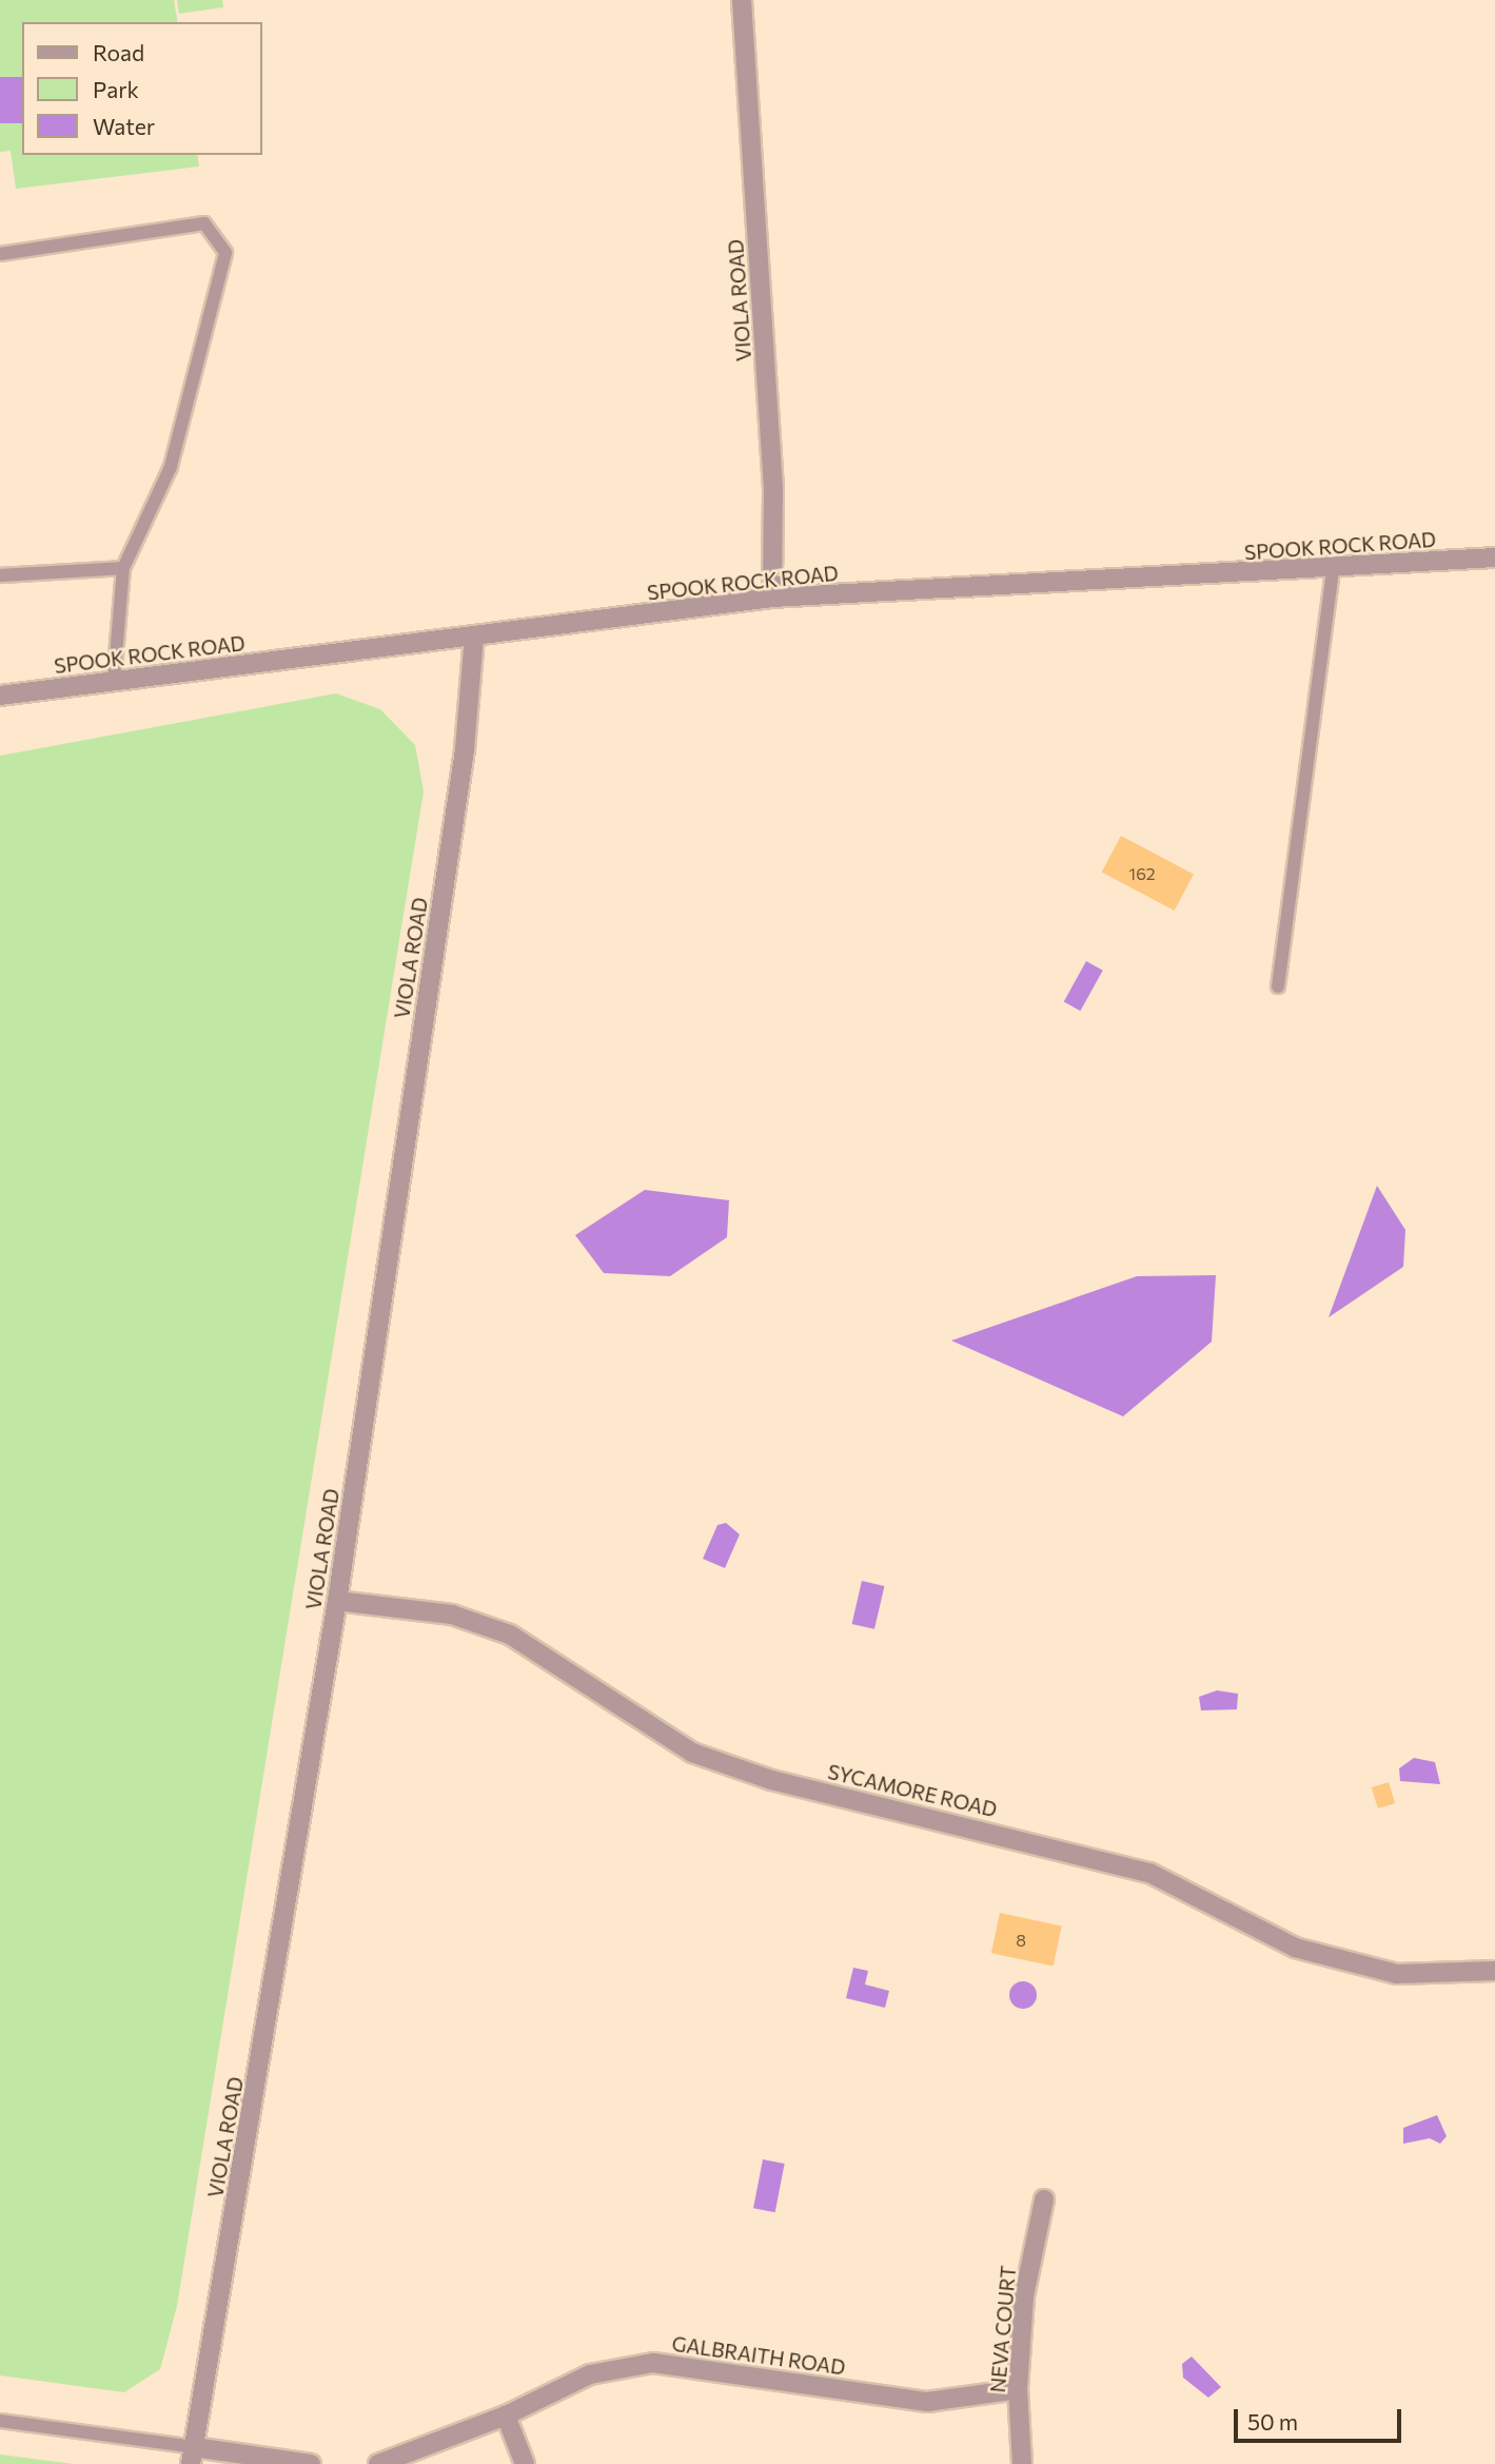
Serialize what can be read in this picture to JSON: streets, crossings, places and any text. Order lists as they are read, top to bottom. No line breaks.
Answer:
{"streets":{"street":["VIOLA ROAD","SPOOK ROCK ROAD","SYCAMORE ROAD","NEVA COURT","GALBRAITH ROAD"]},"crossings":[["VIOLA ROAD","SPOOK ROCK ROAD"],["VIOLA ROAD","SYCAMORE ROAD"],["NEVA COURT","GALBRAITH ROAD"]],"house_numbers":["162","8"],"legend":["Road","Park","Water"],"scale_bar":"50 m"}
